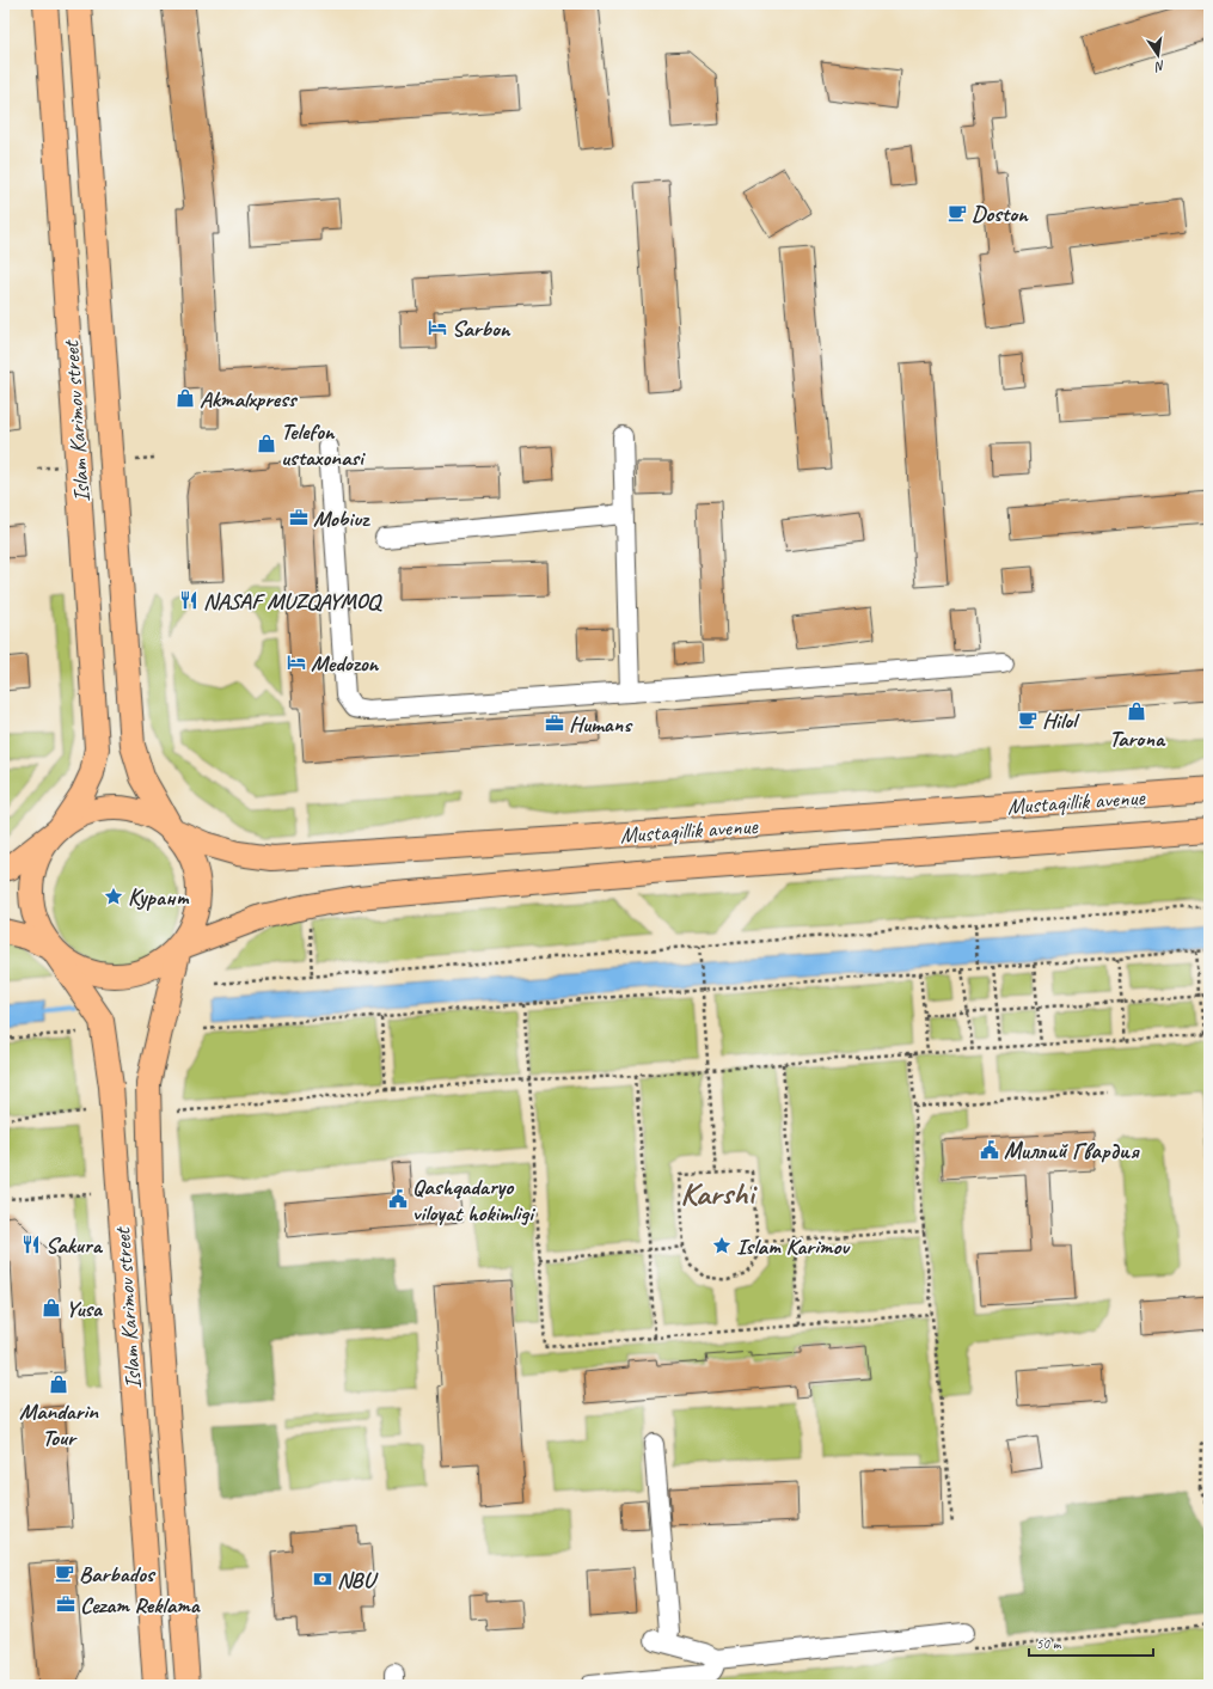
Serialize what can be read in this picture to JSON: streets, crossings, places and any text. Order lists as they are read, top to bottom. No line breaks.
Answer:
{"streets":{"main road":["Islam Karimov street","Mustaqillik avenue"]},"crossings":[["Islam Karimov street","Mustaqillik avenue"]],"districts":["Karshi"],"places":{"cafe":["Doston","Hilol","Barbados"],"hotel":["Sarbon","Medozon"],"shop":["Akmalxpress","Telefon ustaxonasi","Tarona","Yusa","Mandarin Tour"],"office":["Mobiuz","Humans","Cezam Reklama"],"restaurant":["NASAF MUZQAYMOQ","Sakura"],"place":["Курант","Islam Karimov"],"public building":["Миллий Гвардия","Qashqadaryo viloyat hokimligi"],"bank":["NBU"]},"scale_bar":"50 m","north":"bottom"}
